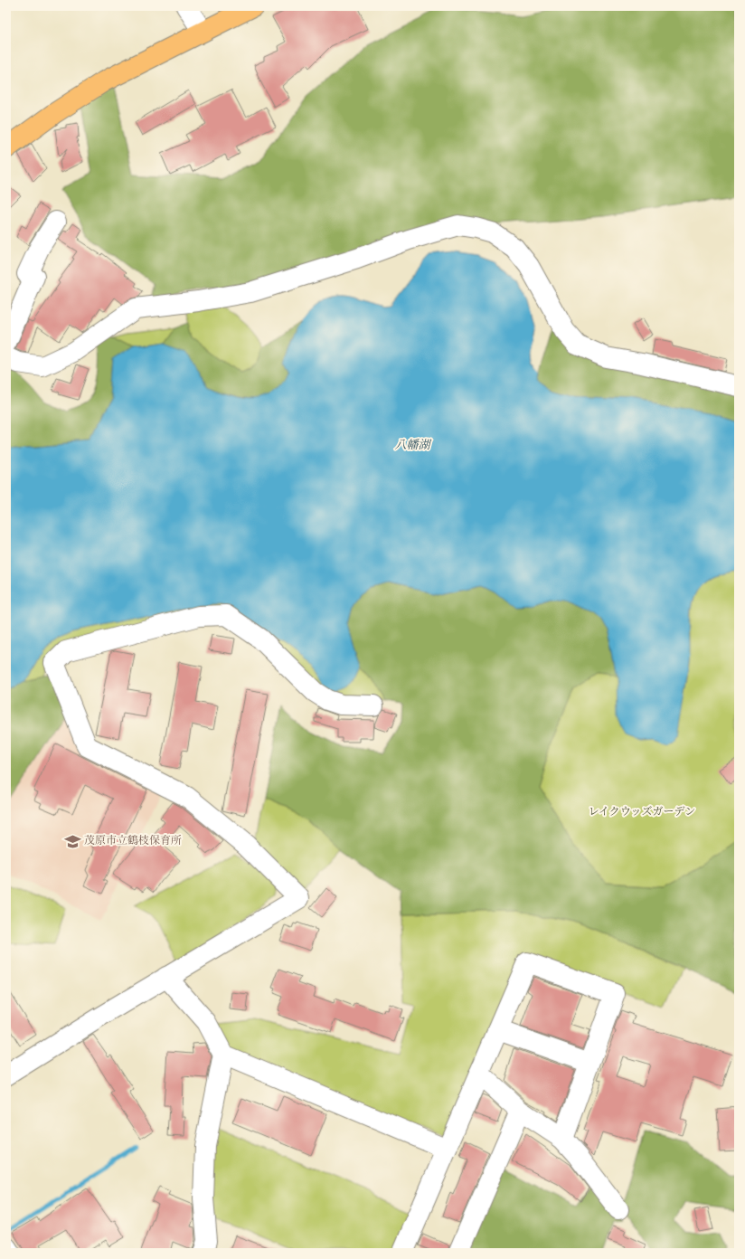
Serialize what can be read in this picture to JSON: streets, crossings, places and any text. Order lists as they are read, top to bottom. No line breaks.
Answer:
{"water":["八幡湖"],"parks":["レイクウッズガーデン"],"places":{"school or university":["茂原市立鶴枝保育所"]}}
